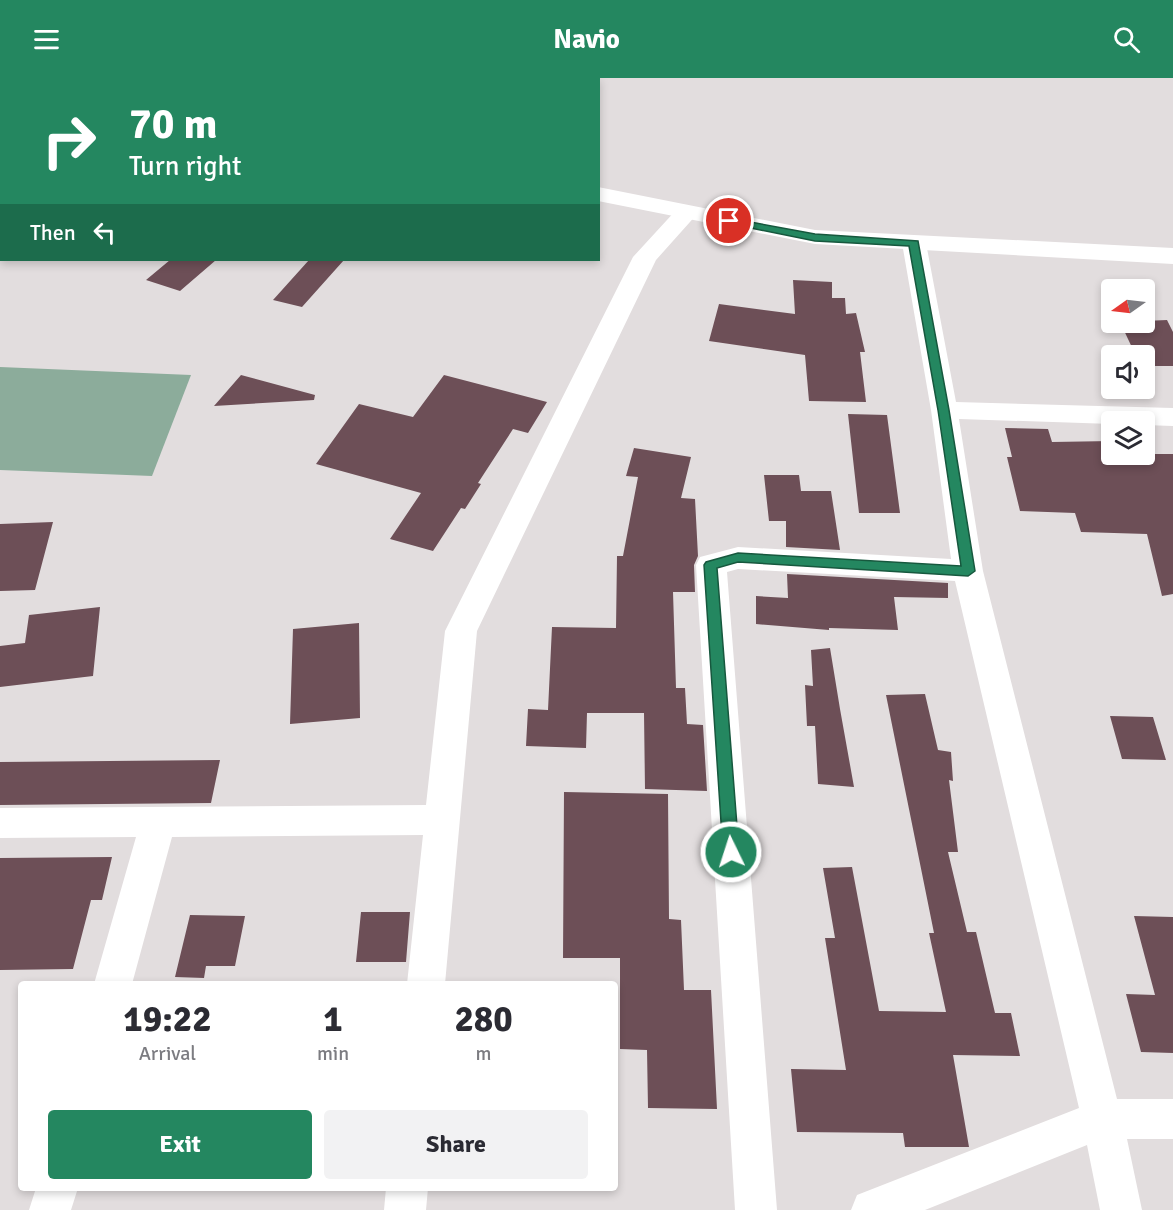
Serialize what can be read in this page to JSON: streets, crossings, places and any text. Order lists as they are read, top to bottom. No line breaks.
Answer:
{"north":"left","page":{"header":"Navio","turn":["70 m","Turn right"],"then":"Then","eta":["19:22","Arrival","1","min","280","m"],"buttons":["Exit","Share"]}}
